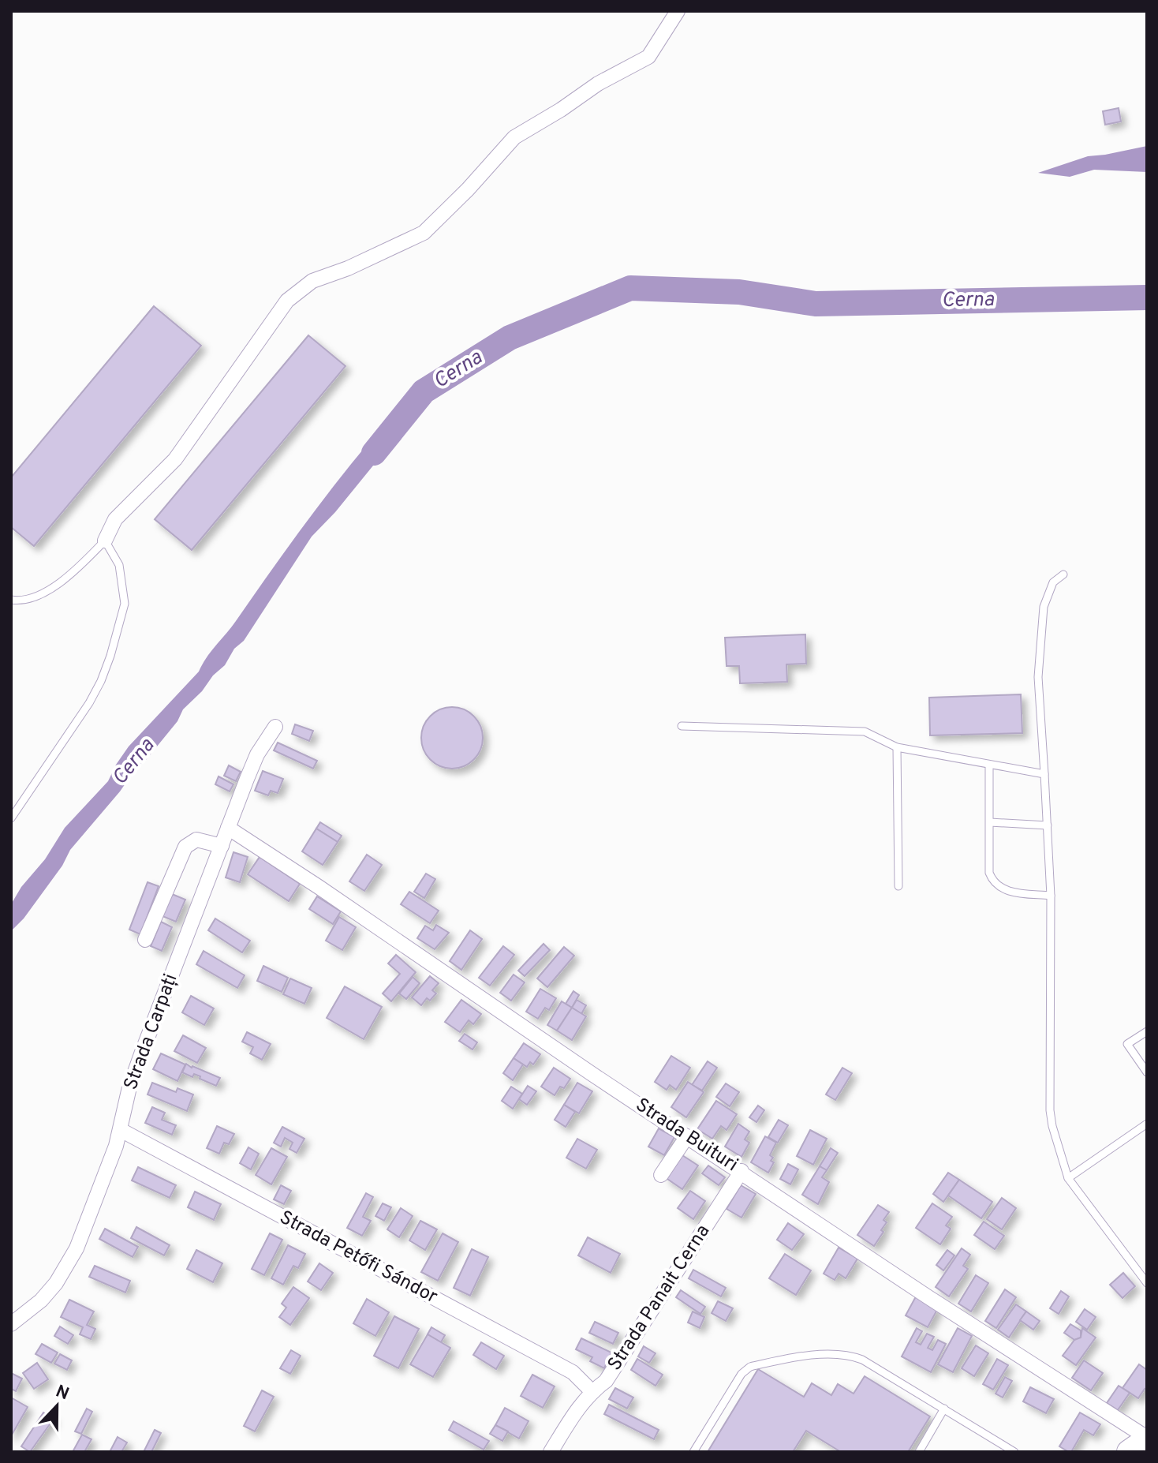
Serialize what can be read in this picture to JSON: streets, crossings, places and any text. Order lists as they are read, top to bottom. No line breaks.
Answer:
{"streets":{"street":["Strada Carpați","Strada Buituri","Strada Petőfi Sándor","Strada Panait Cerna"]},"crossings":[["Strada Carpați","Strada Buituri"],["Strada Carpați","Strada Petőfi Sándor"],["Strada Buituri","Strada Panait Cerna"],["Strada Petőfi Sándor","Strada Panait Cerna"]],"water":["Cerna"],"north":"top"}
